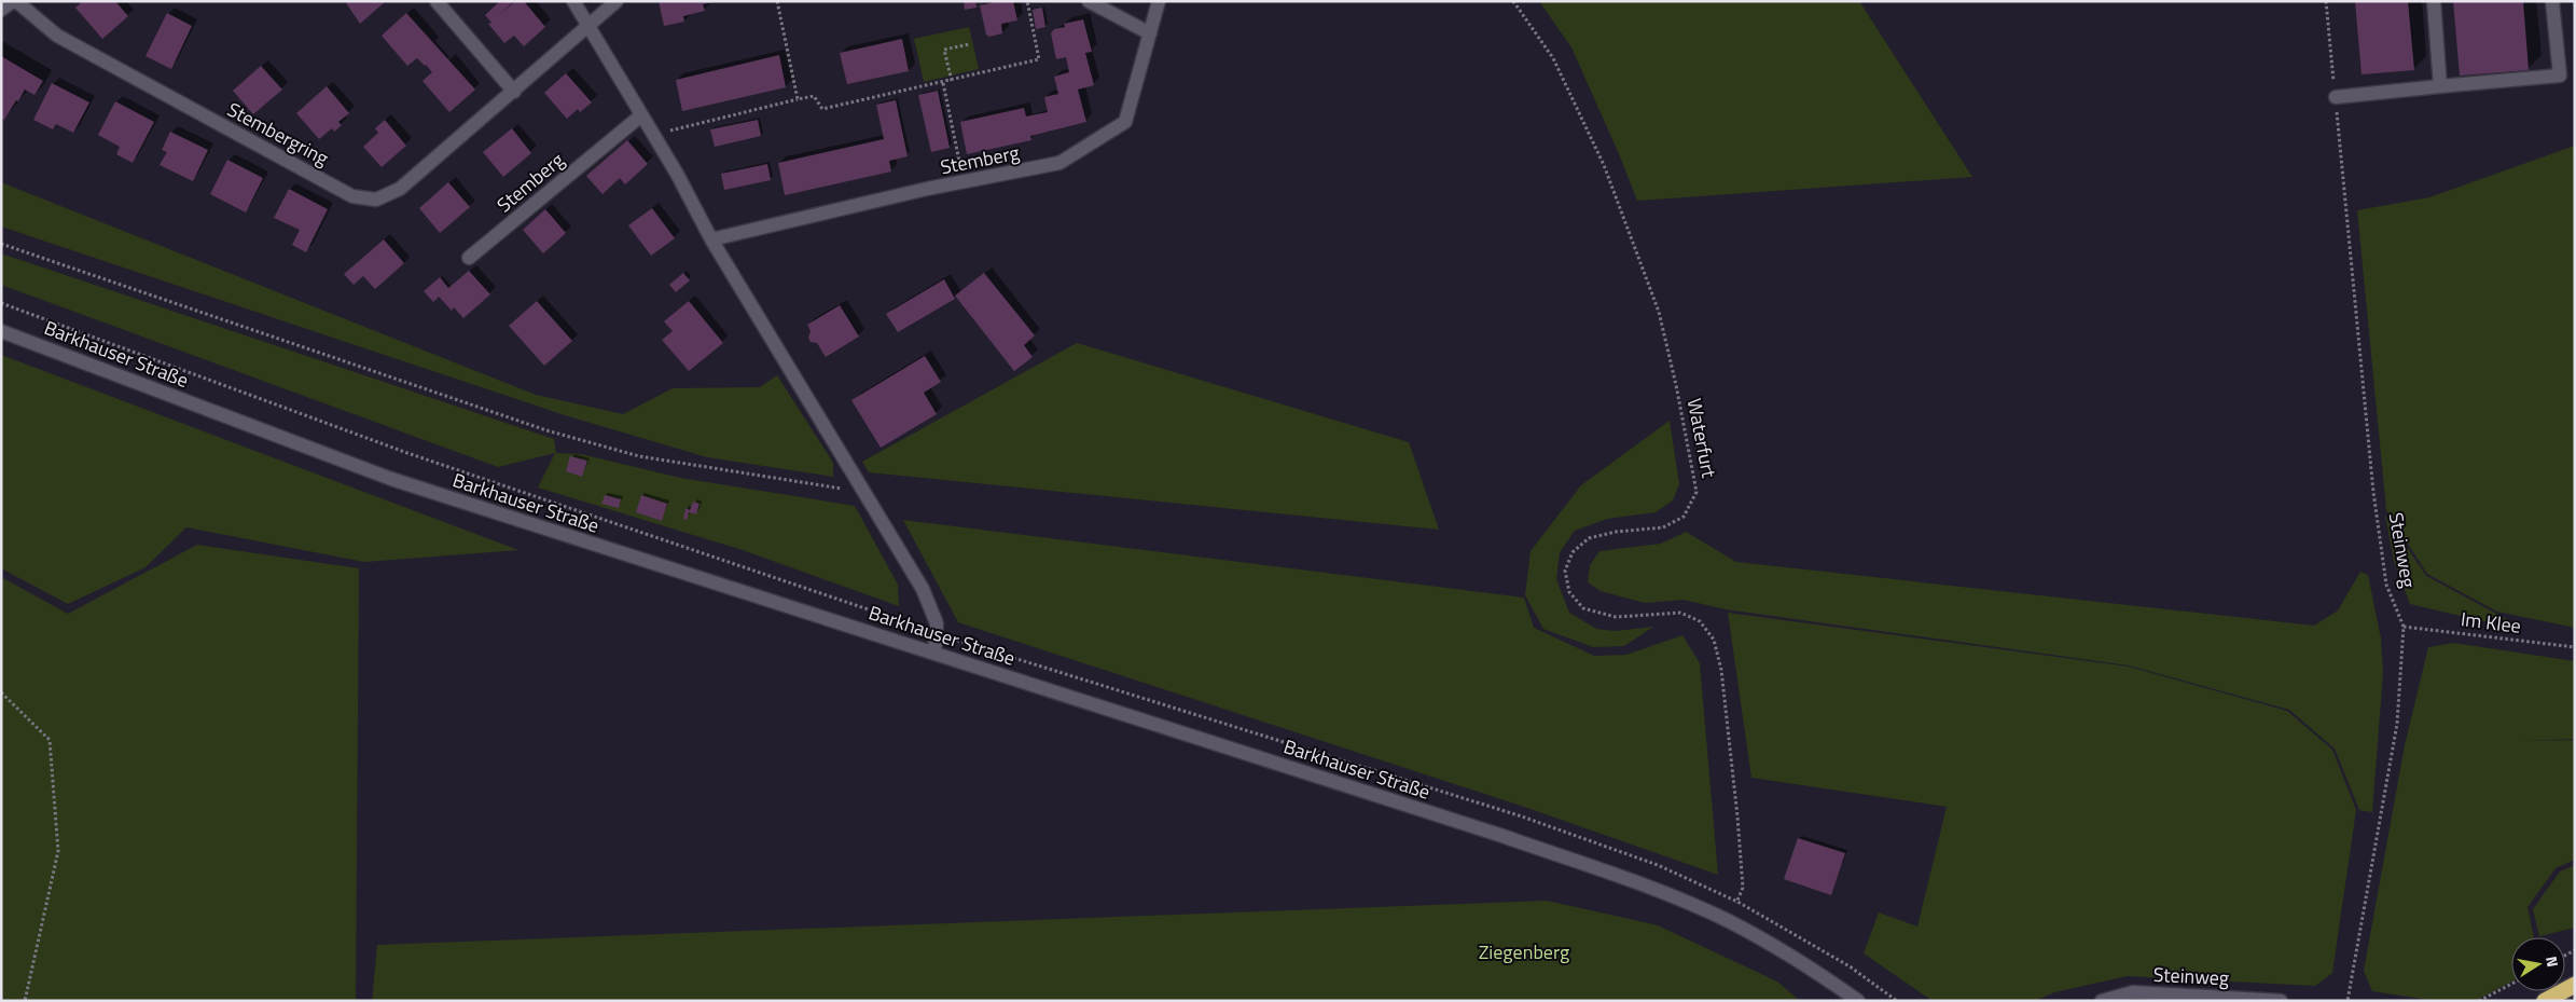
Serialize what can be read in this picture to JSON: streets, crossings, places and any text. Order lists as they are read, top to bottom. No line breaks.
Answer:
{"streets":{"street":["Stembergring","Stemberg","Barkhauser Straße","Steinweg"],"path":["Waterfurt","Im Klee"]},"crossings":[["Steinweg","Im Klee"]],"parks":["Ziegenberg"],"north":"right"}
